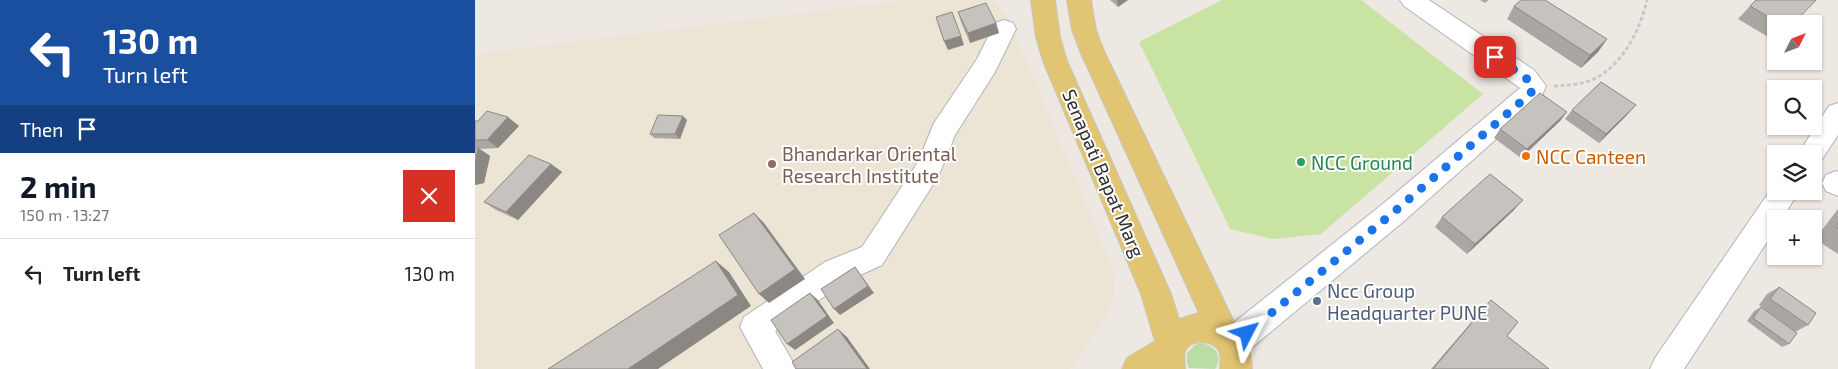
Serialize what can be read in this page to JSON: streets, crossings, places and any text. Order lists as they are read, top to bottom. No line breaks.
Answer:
{"streets":{"main road":["Senapati Bapat Marg"]},"places":["NCC Canteen","NCC Ground","Bhandarkar Oriental Research Institute","Ncc Group Headquarter PUNE"],"north":"top right","page":{"turn":["130 m","Turn left"],"map_buttons":"+","then":"Then","heading":["2 min","150 m · 13:27"],"list":[{"name":"Turn left","value":"130 m"}]}}
